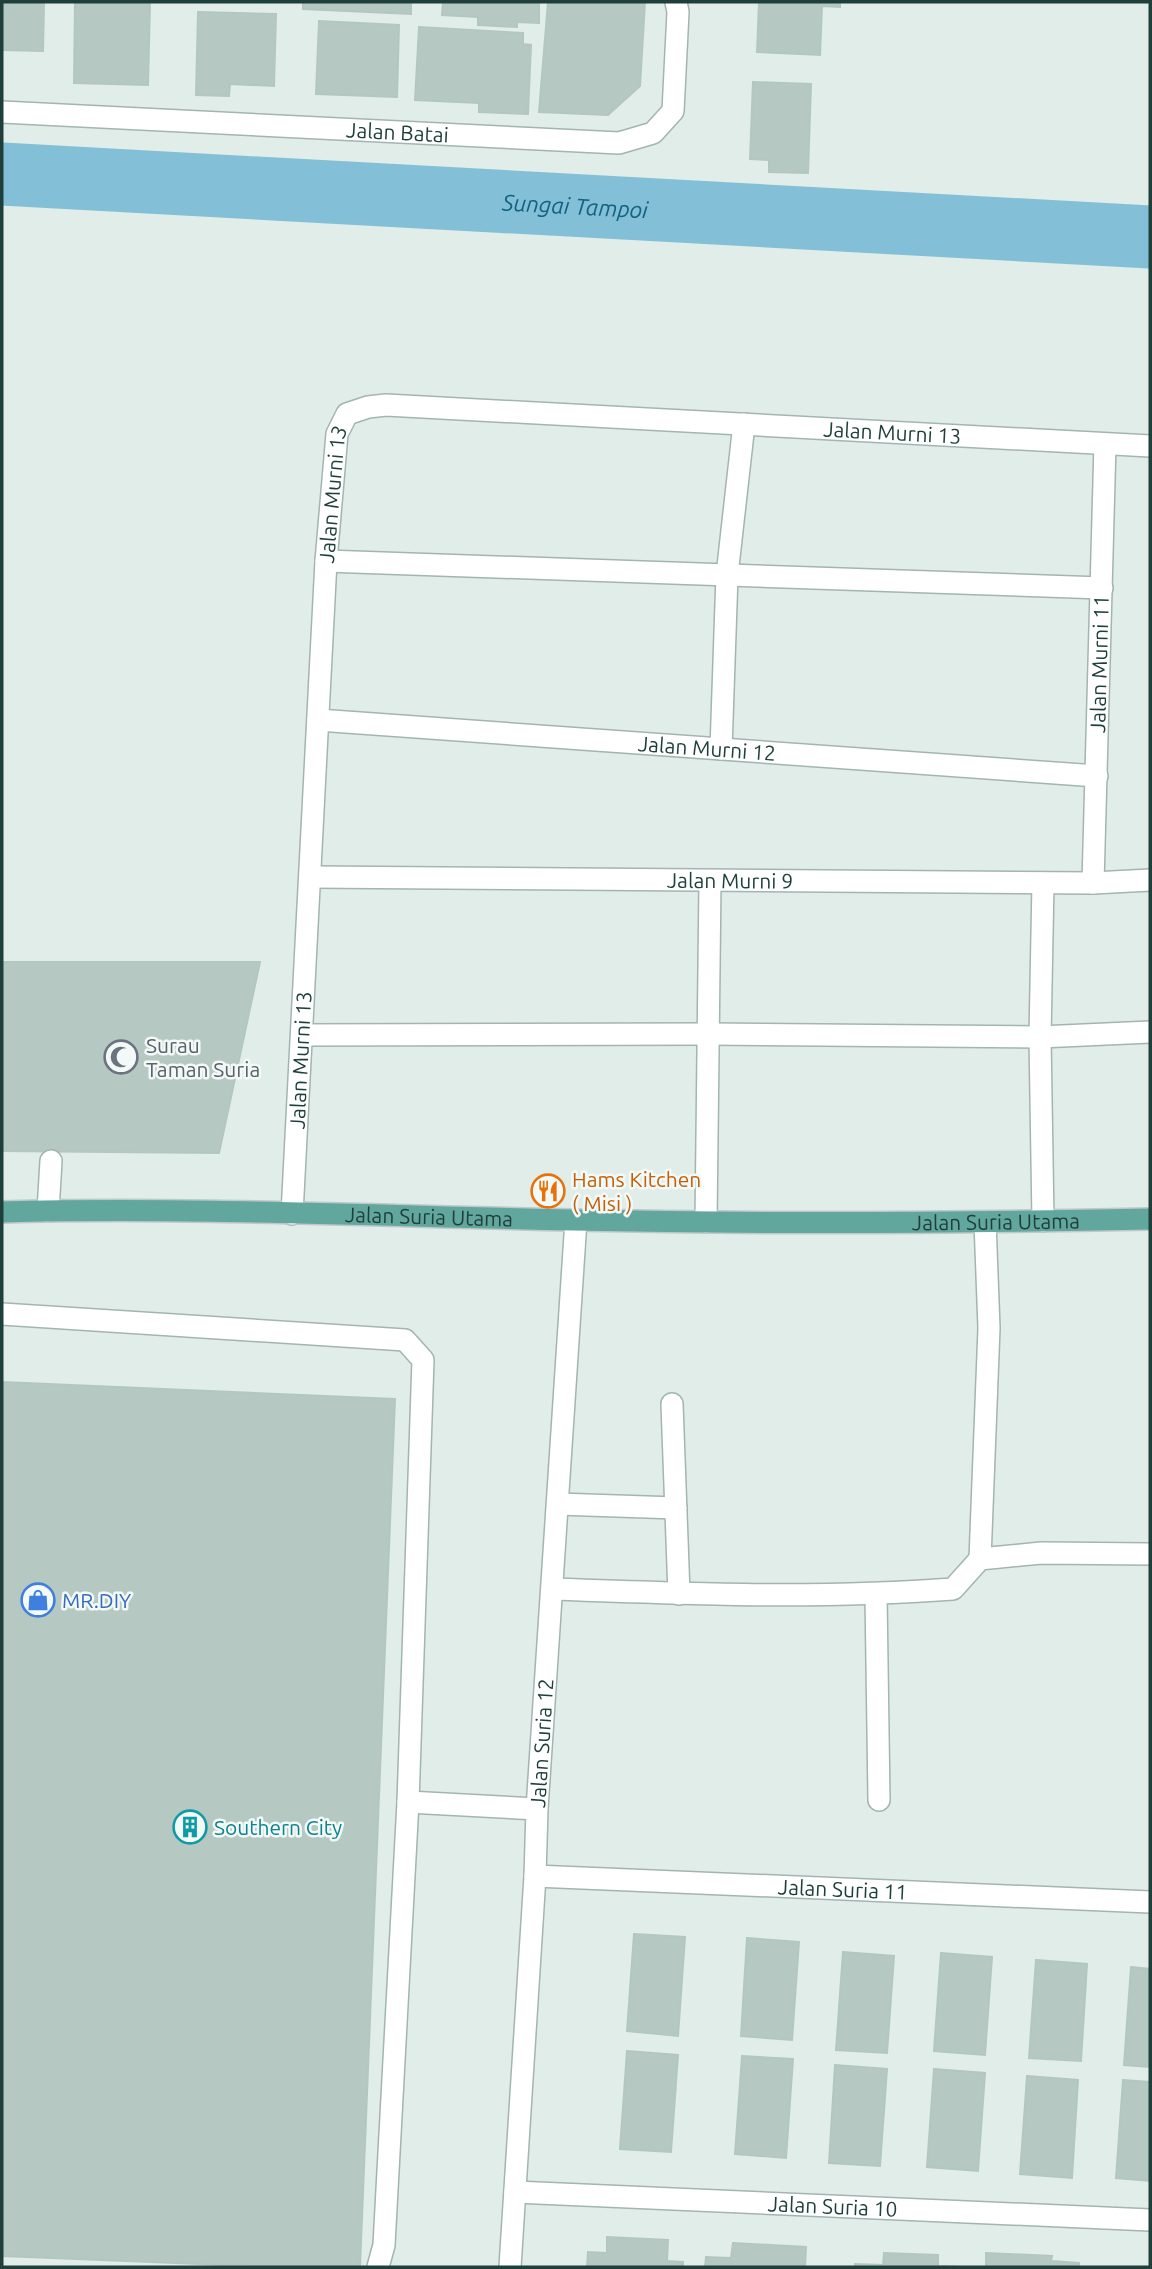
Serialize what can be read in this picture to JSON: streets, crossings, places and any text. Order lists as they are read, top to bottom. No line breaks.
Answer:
{"streets":{"main road":["Jalan Suria Utama"],"street":["Jalan Batai","Jalan Murni 13","Jalan Murni 11","Jalan Murni 12","Jalan Murni 9","Jalan Suria 12","Jalan Suria 11","Jalan Suria 10"]},"crossings":[["Jalan Murni 13","Jalan Murni 11"],["Jalan Murni 13","Jalan Murni 12"],["Jalan Murni 13","Jalan Murni 9"],["Jalan Murni 13","Jalan Suria Utama"],["Jalan Murni 11","Jalan Murni 12"],["Jalan Murni 11","Jalan Murni 9"],["Jalan Suria Utama","Jalan Suria 12"],["Jalan Suria 12","Jalan Suria 11"],["Jalan Suria 12","Jalan Suria 10"]],"water":["Sungai Tampoi"],"places":{"mosque":["Surau Taman Suria"],"restaurant":["Hams Kitchen ( Misi )"],"shop":["MR.DIY"],"building":["Southern City"]}}
